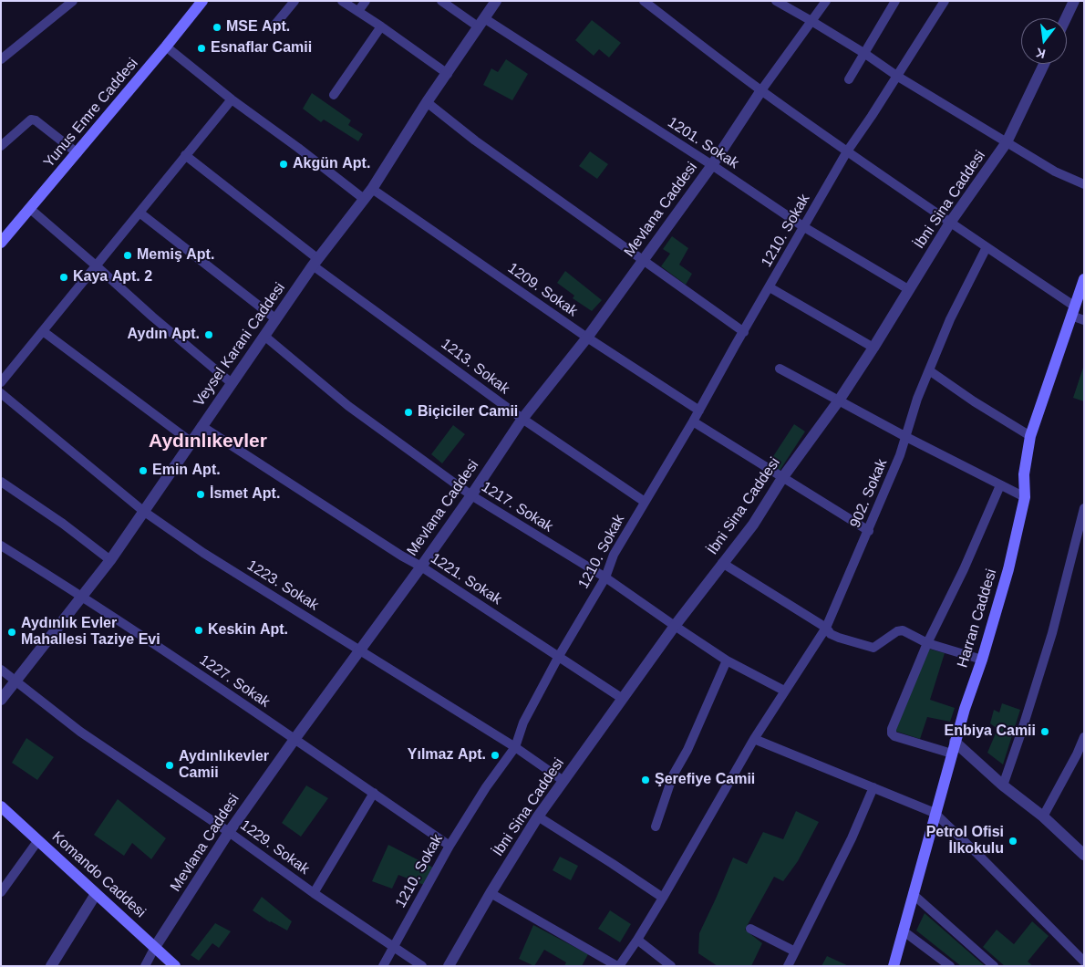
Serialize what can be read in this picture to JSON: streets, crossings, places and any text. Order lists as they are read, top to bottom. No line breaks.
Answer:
{"streets":{"main road":["Yunus Emre Caddesi","Harran Caddesi","Komando Caddesi"],"street":["1201. Sokak","İbni Sina Caddesi","Mevlana Caddesi","1210. Sokak","1209. Sokak","Veysel Karani Caddesi","1213. Sokak","902. Sokak","1217. Sokak","1221. Sokak","1223. Sokak","1227. Sokak","1229. Sokak"]},"crossings":[["1201. Sokak","İbni Sina Caddesi"],["1201. Sokak","Mevlana Caddesi"],["1201. Sokak","1210. Sokak"],["1201. Sokak","Veysel Karani Caddesi"],["İbni Sina Caddesi","1217. Sokak"],["İbni Sina Caddesi","1221. Sokak"],["İbni Sina Caddesi","1223. Sokak"],["Mevlana Caddesi","1209. Sokak"],["Mevlana Caddesi","1213. Sokak"],["Mevlana Caddesi","1217. Sokak"],["Mevlana Caddesi","1221. Sokak"],["Mevlana Caddesi","1223. Sokak"],["Mevlana Caddesi","1227. Sokak"],["Mevlana Caddesi","1229. Sokak"],["Mevlana Caddesi","Komando Caddesi"],["1210. Sokak","1209. Sokak"],["1210. Sokak","1213. Sokak"],["1210. Sokak","1217. Sokak"],["1210. Sokak","1221. Sokak"],["1210. Sokak","1223. Sokak"],["1210. Sokak","1227. Sokak"],["1210. Sokak","1229. Sokak"],["1209. Sokak","Veysel Karani Caddesi"],["Veysel Karani Caddesi","1213. Sokak"],["Veysel Karani Caddesi","1217. Sokak"],["Veysel Karani Caddesi","1221. Sokak"],["Veysel Karani Caddesi","1223. Sokak"],["Veysel Karani Caddesi","1227. Sokak"],["Veysel Karani Caddesi","1229. Sokak"],["902. Sokak","1217. Sokak"]],"districts":["Aydınlıkevler"],"places":["MSE Apt.","Esnaflar Camii","Akgün Apt.","Memiş Apt.","Kaya Apt. 2","Aydın Apt.","Biçiciler Camii","Emin Apt.","İsmet Apt.","Keskin Apt.","Aydınlık Evler Mahallesi Taziye Evi","Enbiya Camii","Yılmaz Apt.","Aydınlıkevler Camii","Şerefiye Camii","Petrol Ofisi İlkokulu"],"north":"bottom"}
